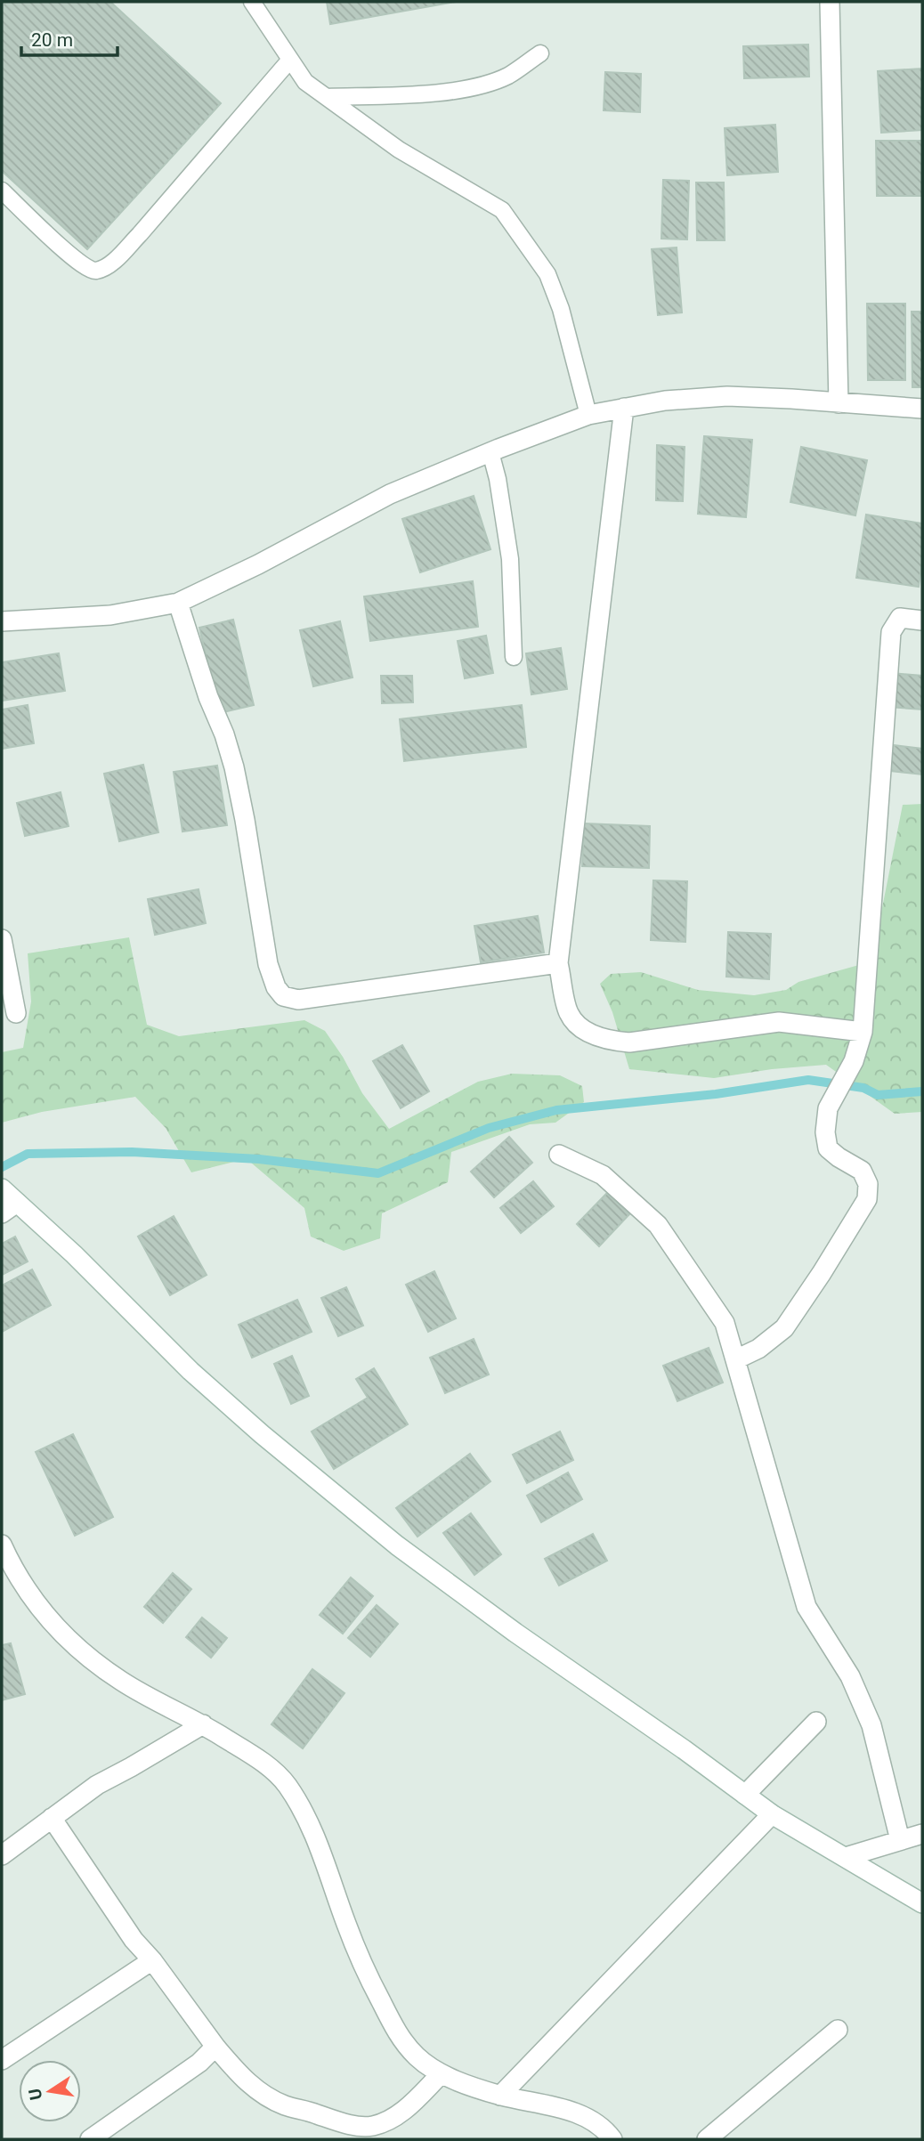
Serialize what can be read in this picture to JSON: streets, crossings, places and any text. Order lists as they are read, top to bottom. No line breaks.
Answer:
{"scale_bar":"20 m","north":"left"}
